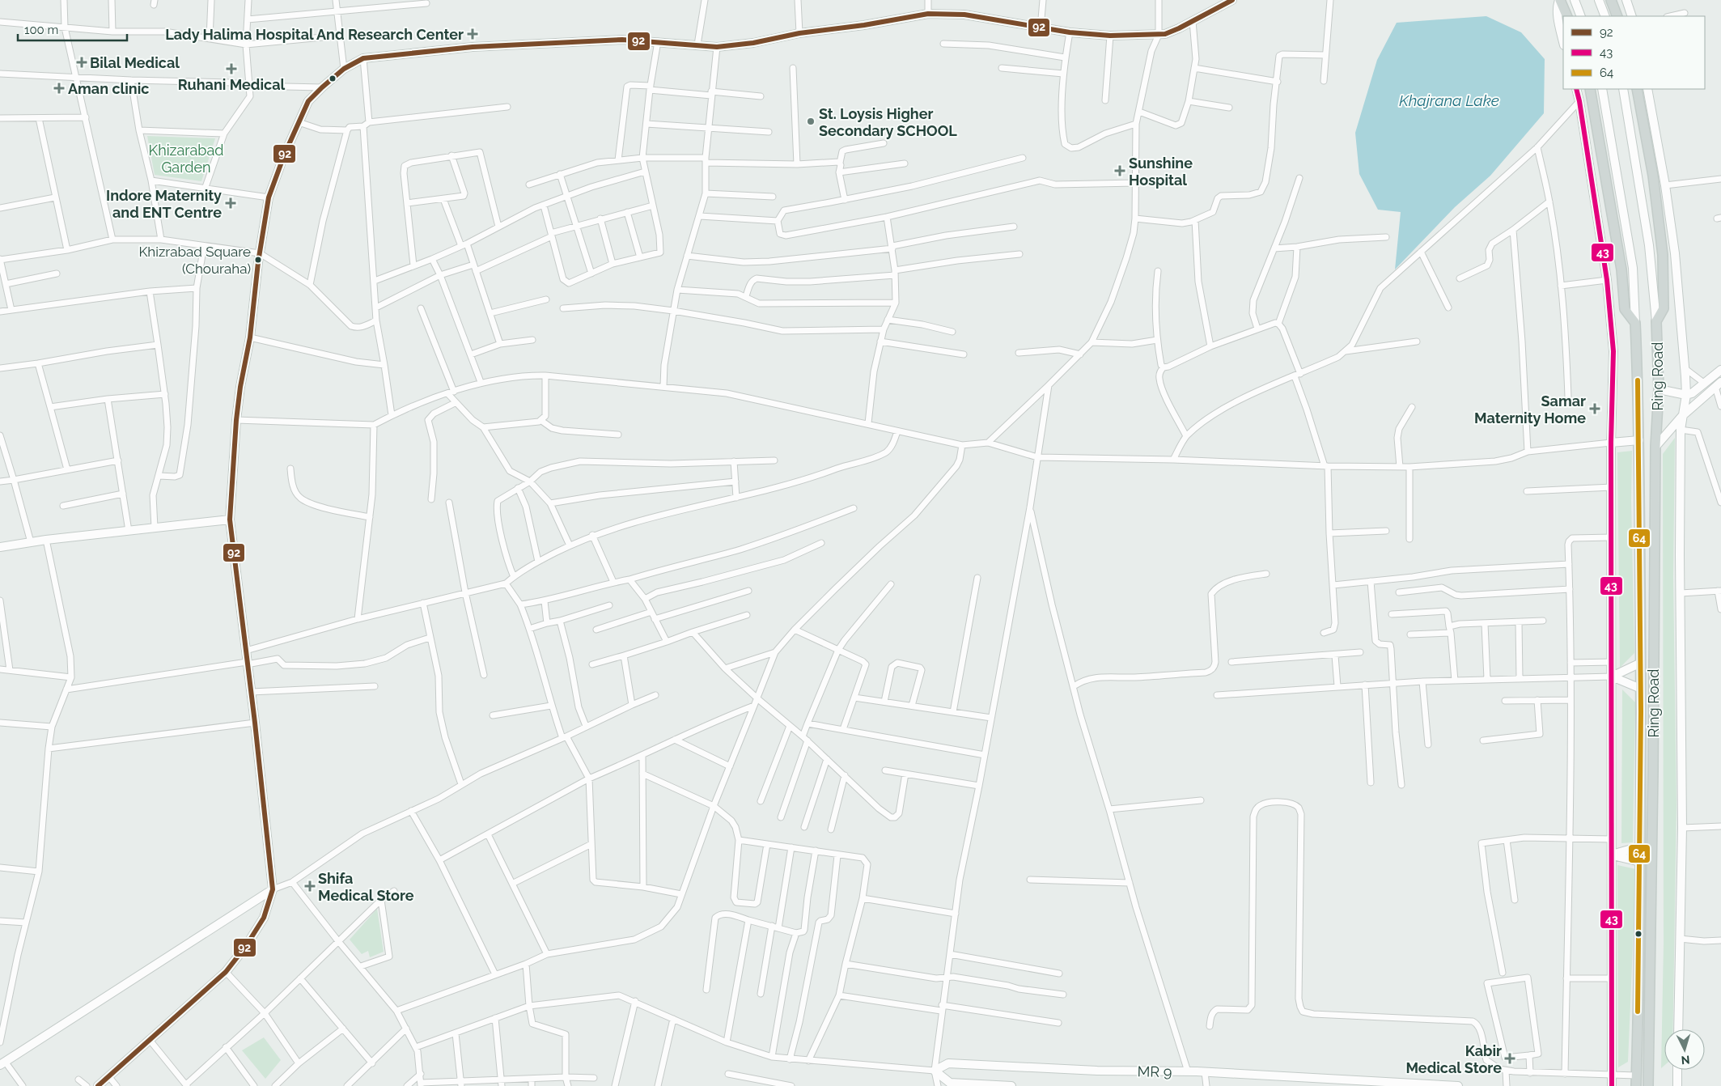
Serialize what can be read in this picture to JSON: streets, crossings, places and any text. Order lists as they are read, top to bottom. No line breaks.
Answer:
{"streets":{"main road":["Ring Road"],"street":["MR 9"]},"water":["Khajrana Lake"],"parks":["Khizarabad Garden"],"places":{"health":["Lady Halima Hospital And Research Center","Bilal Medical","Ruhani Medical","Aman clinic","Sunshine Hospital","Indore Maternity and ENT Centre","Samar Maternity Home","Shifa Medical Store","Kabir Medical Store"],"other":["St. Loysis Higher Secondary SCHOOL","Khizrabad Square (Chouraha)"]},"lines":["transit line 92","transit line 43","transit line 64"],"legend":["92","43","64"],"scale_bar":"100 m","north":"bottom"}
